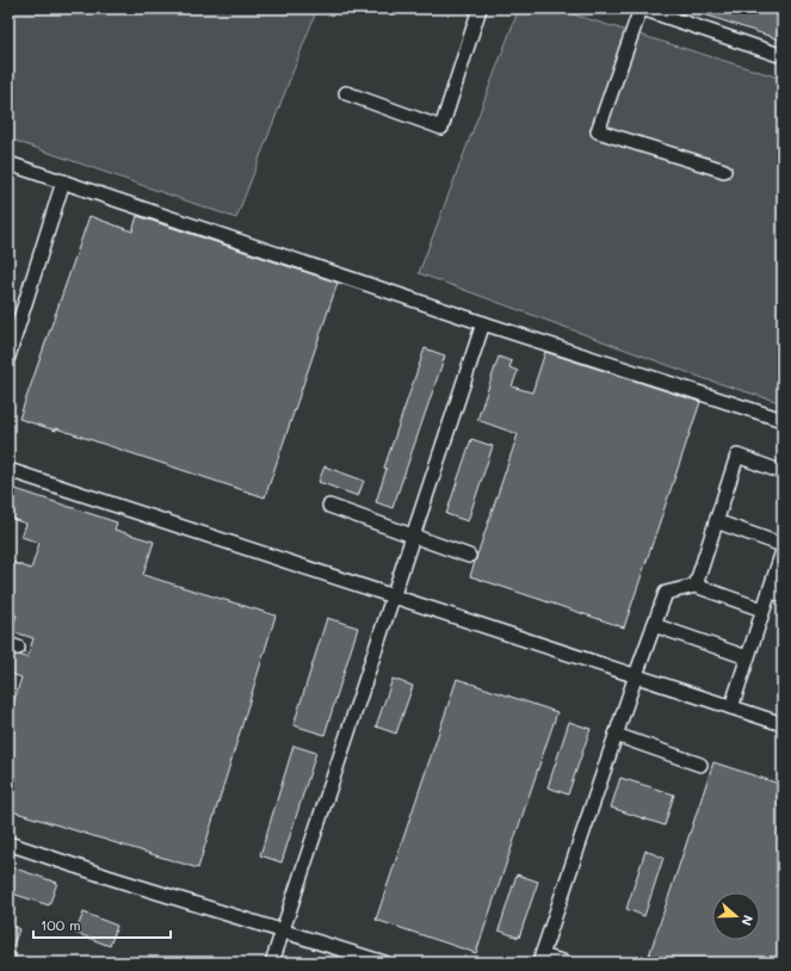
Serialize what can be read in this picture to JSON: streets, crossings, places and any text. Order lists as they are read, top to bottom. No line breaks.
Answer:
{"scale_bar":"100 m","north":"right"}
